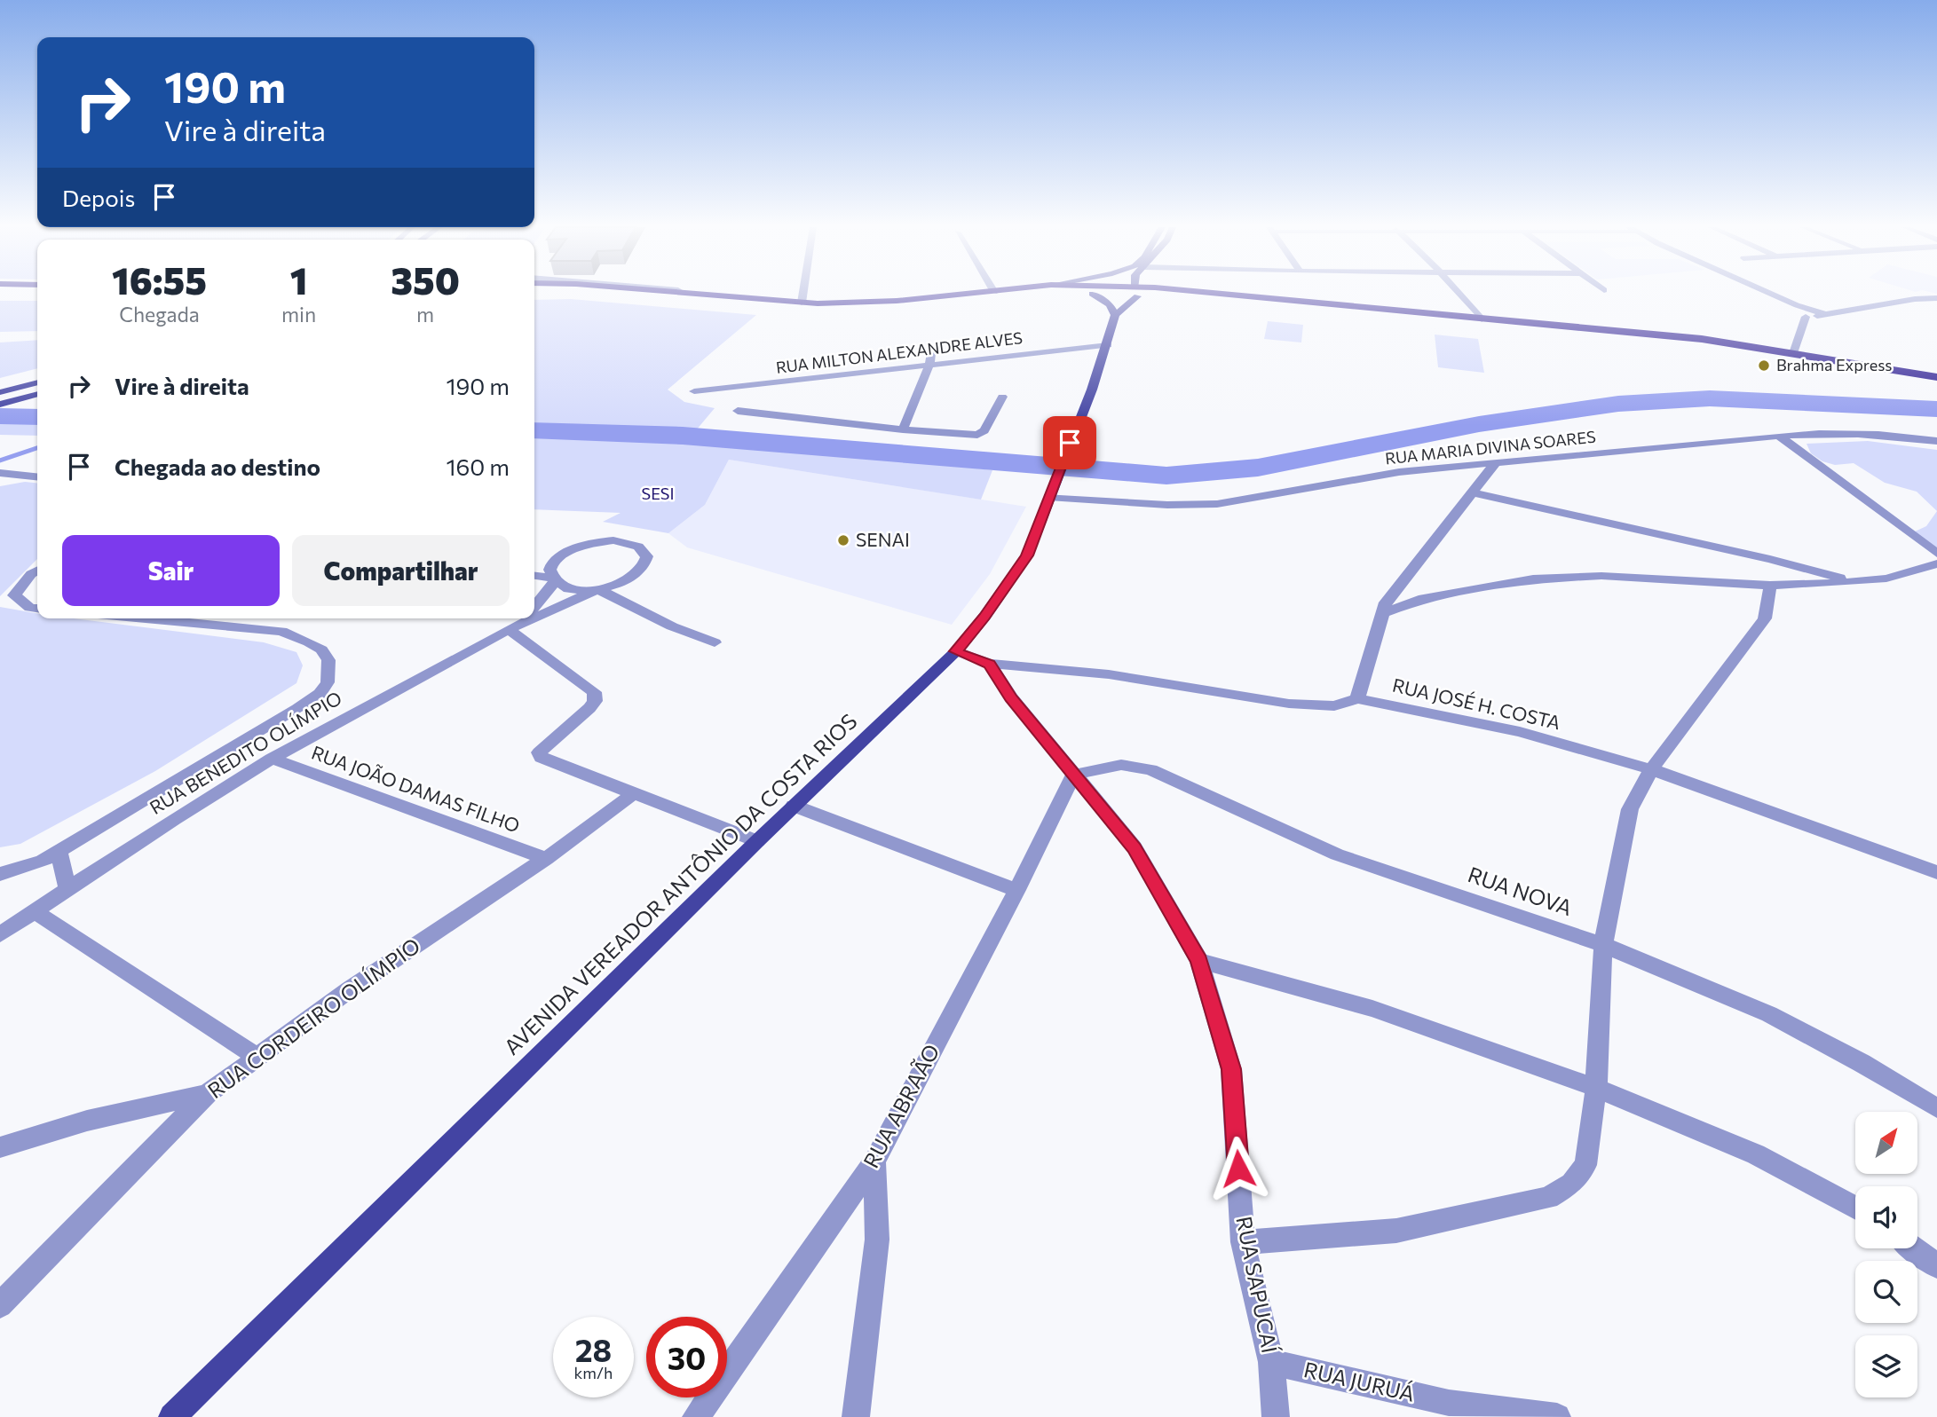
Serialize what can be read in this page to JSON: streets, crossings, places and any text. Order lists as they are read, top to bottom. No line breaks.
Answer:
{"streets":{"main road":["AVENIDA VEREADOR ANTÔNIO DA COSTA RIOS"],"street":["RUA MILTON ALEXANDRE ALVES","RUA MARIA DIVINA SOARES","RUA JOSÉ H. COSTA","RUA BENEDITO OLÍMPIO","RUA JOÃO DAMAS FILHO","RUA NOVA","RUA CORDEIRO OLÍMPIO","RUA ABRAÃO","RUA SAPUCAÍ","RUA JURUÁ"]},"crossings":[["RUA MILTON ALEXANDRE ALVES","AVENIDA VEREADOR ANTÔNIO DA COSTA RIOS"],["RUA MARIA DIVINA SOARES","AVENIDA VEREADOR ANTÔNIO DA COSTA RIOS"],["RUA JOSÉ H. COSTA","RUA SAPUCAÍ"],["RUA BENEDITO OLÍMPIO","RUA JOÃO DAMAS FILHO"],["RUA JOÃO DAMAS FILHO","RUA CORDEIRO OLÍMPIO"],["RUA NOVA","RUA ABRAÃO"],["RUA NOVA","RUA SAPUCAÍ"],["RUA ABRAÃO","RUA SAPUCAÍ"],["RUA SAPUCAÍ","RUA JURUÁ"]],"parks":["SESI"],"places":["Brahma Express","SENAI"],"north":"top right","page":{"turn":["190 m","Vire à direita"],"then":"Depois","eta":["16:55","Chegada","1","min","350","m"],"list":[{"name":"Vire à direita","value":"190 m"},{"name":"Chegada ao destino","value":"160 m"}],"buttons":["Sair","Compartilhar"],"speed":"28 km/h","limit":"30"}}
